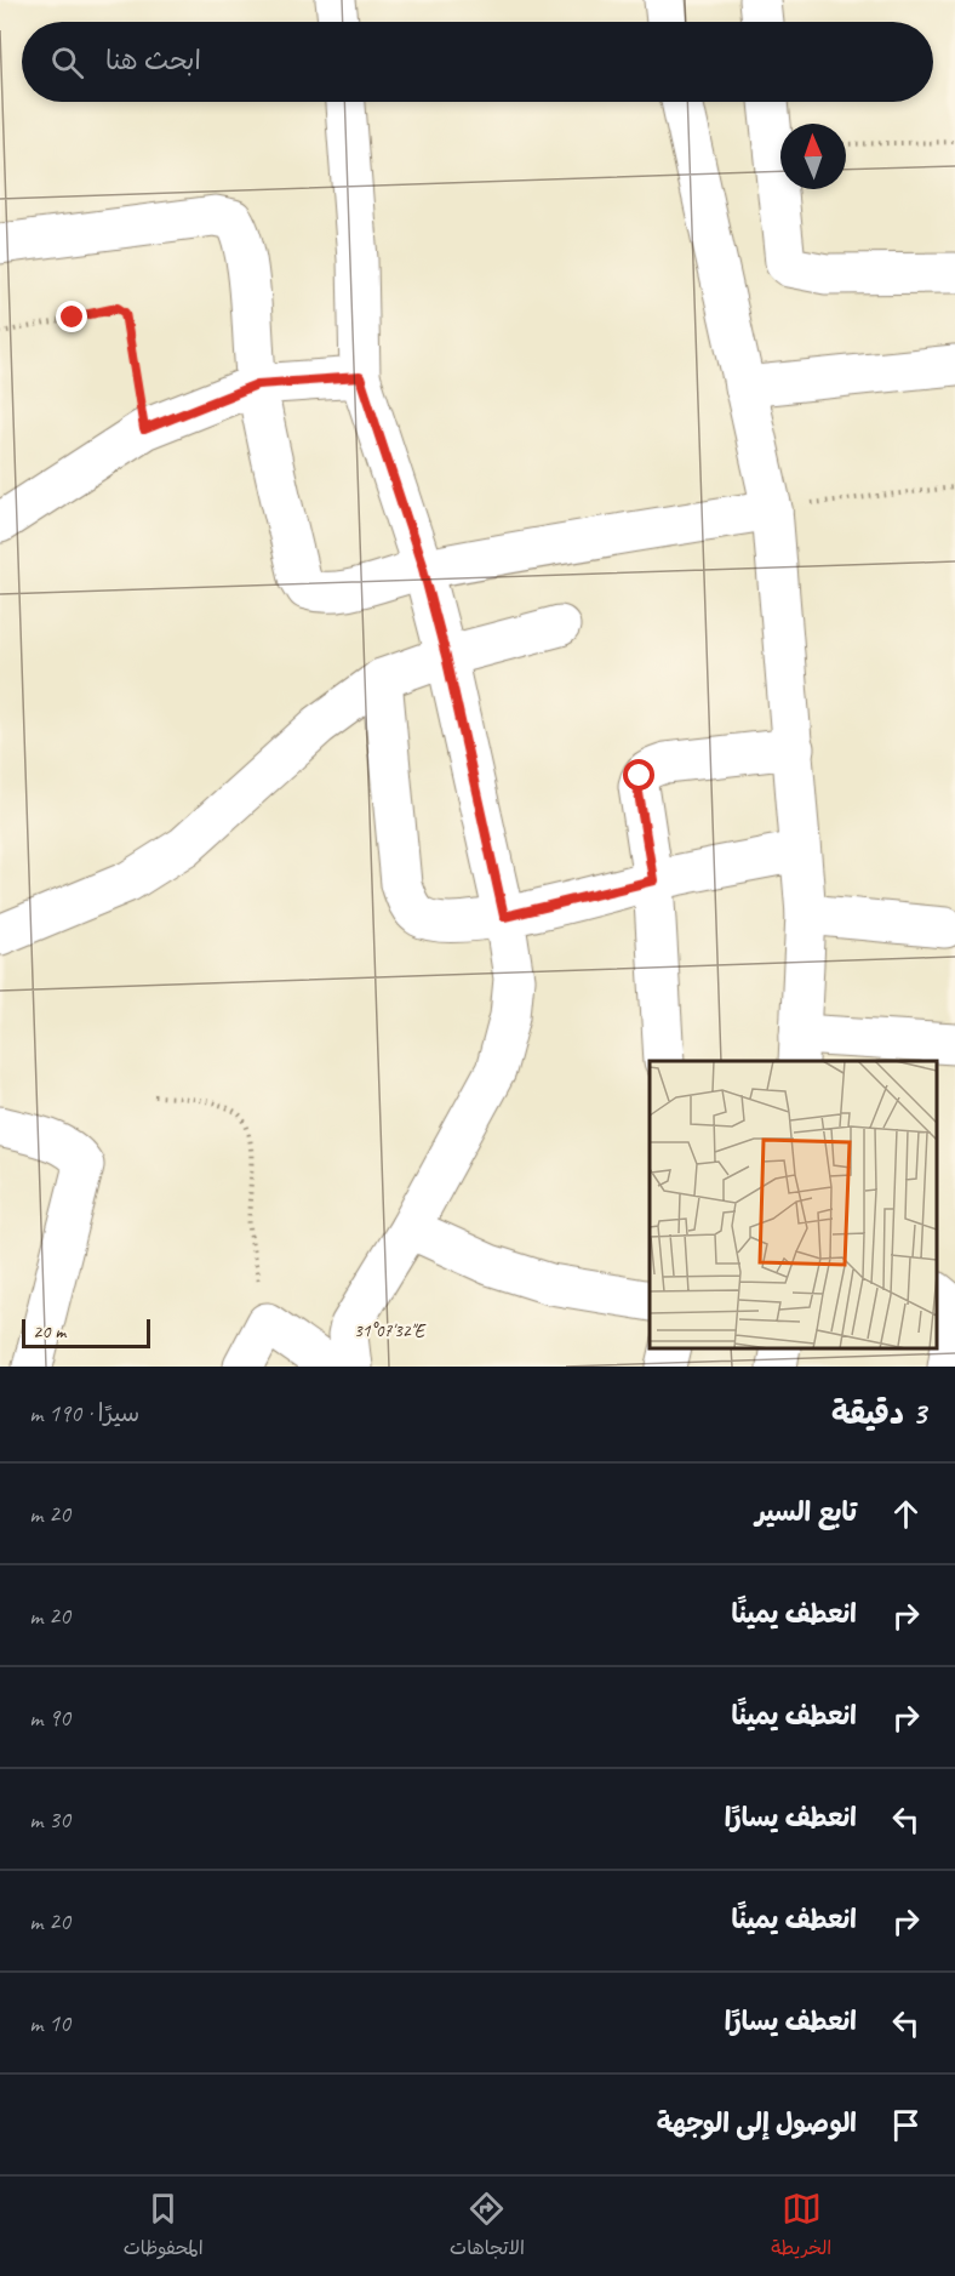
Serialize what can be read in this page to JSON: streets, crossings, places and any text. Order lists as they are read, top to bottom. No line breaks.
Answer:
{"scale_bar":"20 m","north":"top","page":{"search":"ابحث هنا","scale":"20 m","heading":["3 دقيقة","سيرًا · 190 m"],"list":[["تابع السير","20 m"],["انعطف يمينًا","20 m"],["انعطف يمينًا","90 m"],["انعطف يسارًا","30 m"],["انعطف يمينًا","20 m"],["انعطف يسارًا","10 m"],"الوصول إلى الوجهة"],"nav":["الخريطة","الاتجاهات","المحفوظات"]},"coordinates":["31°07'32\"E"]}
